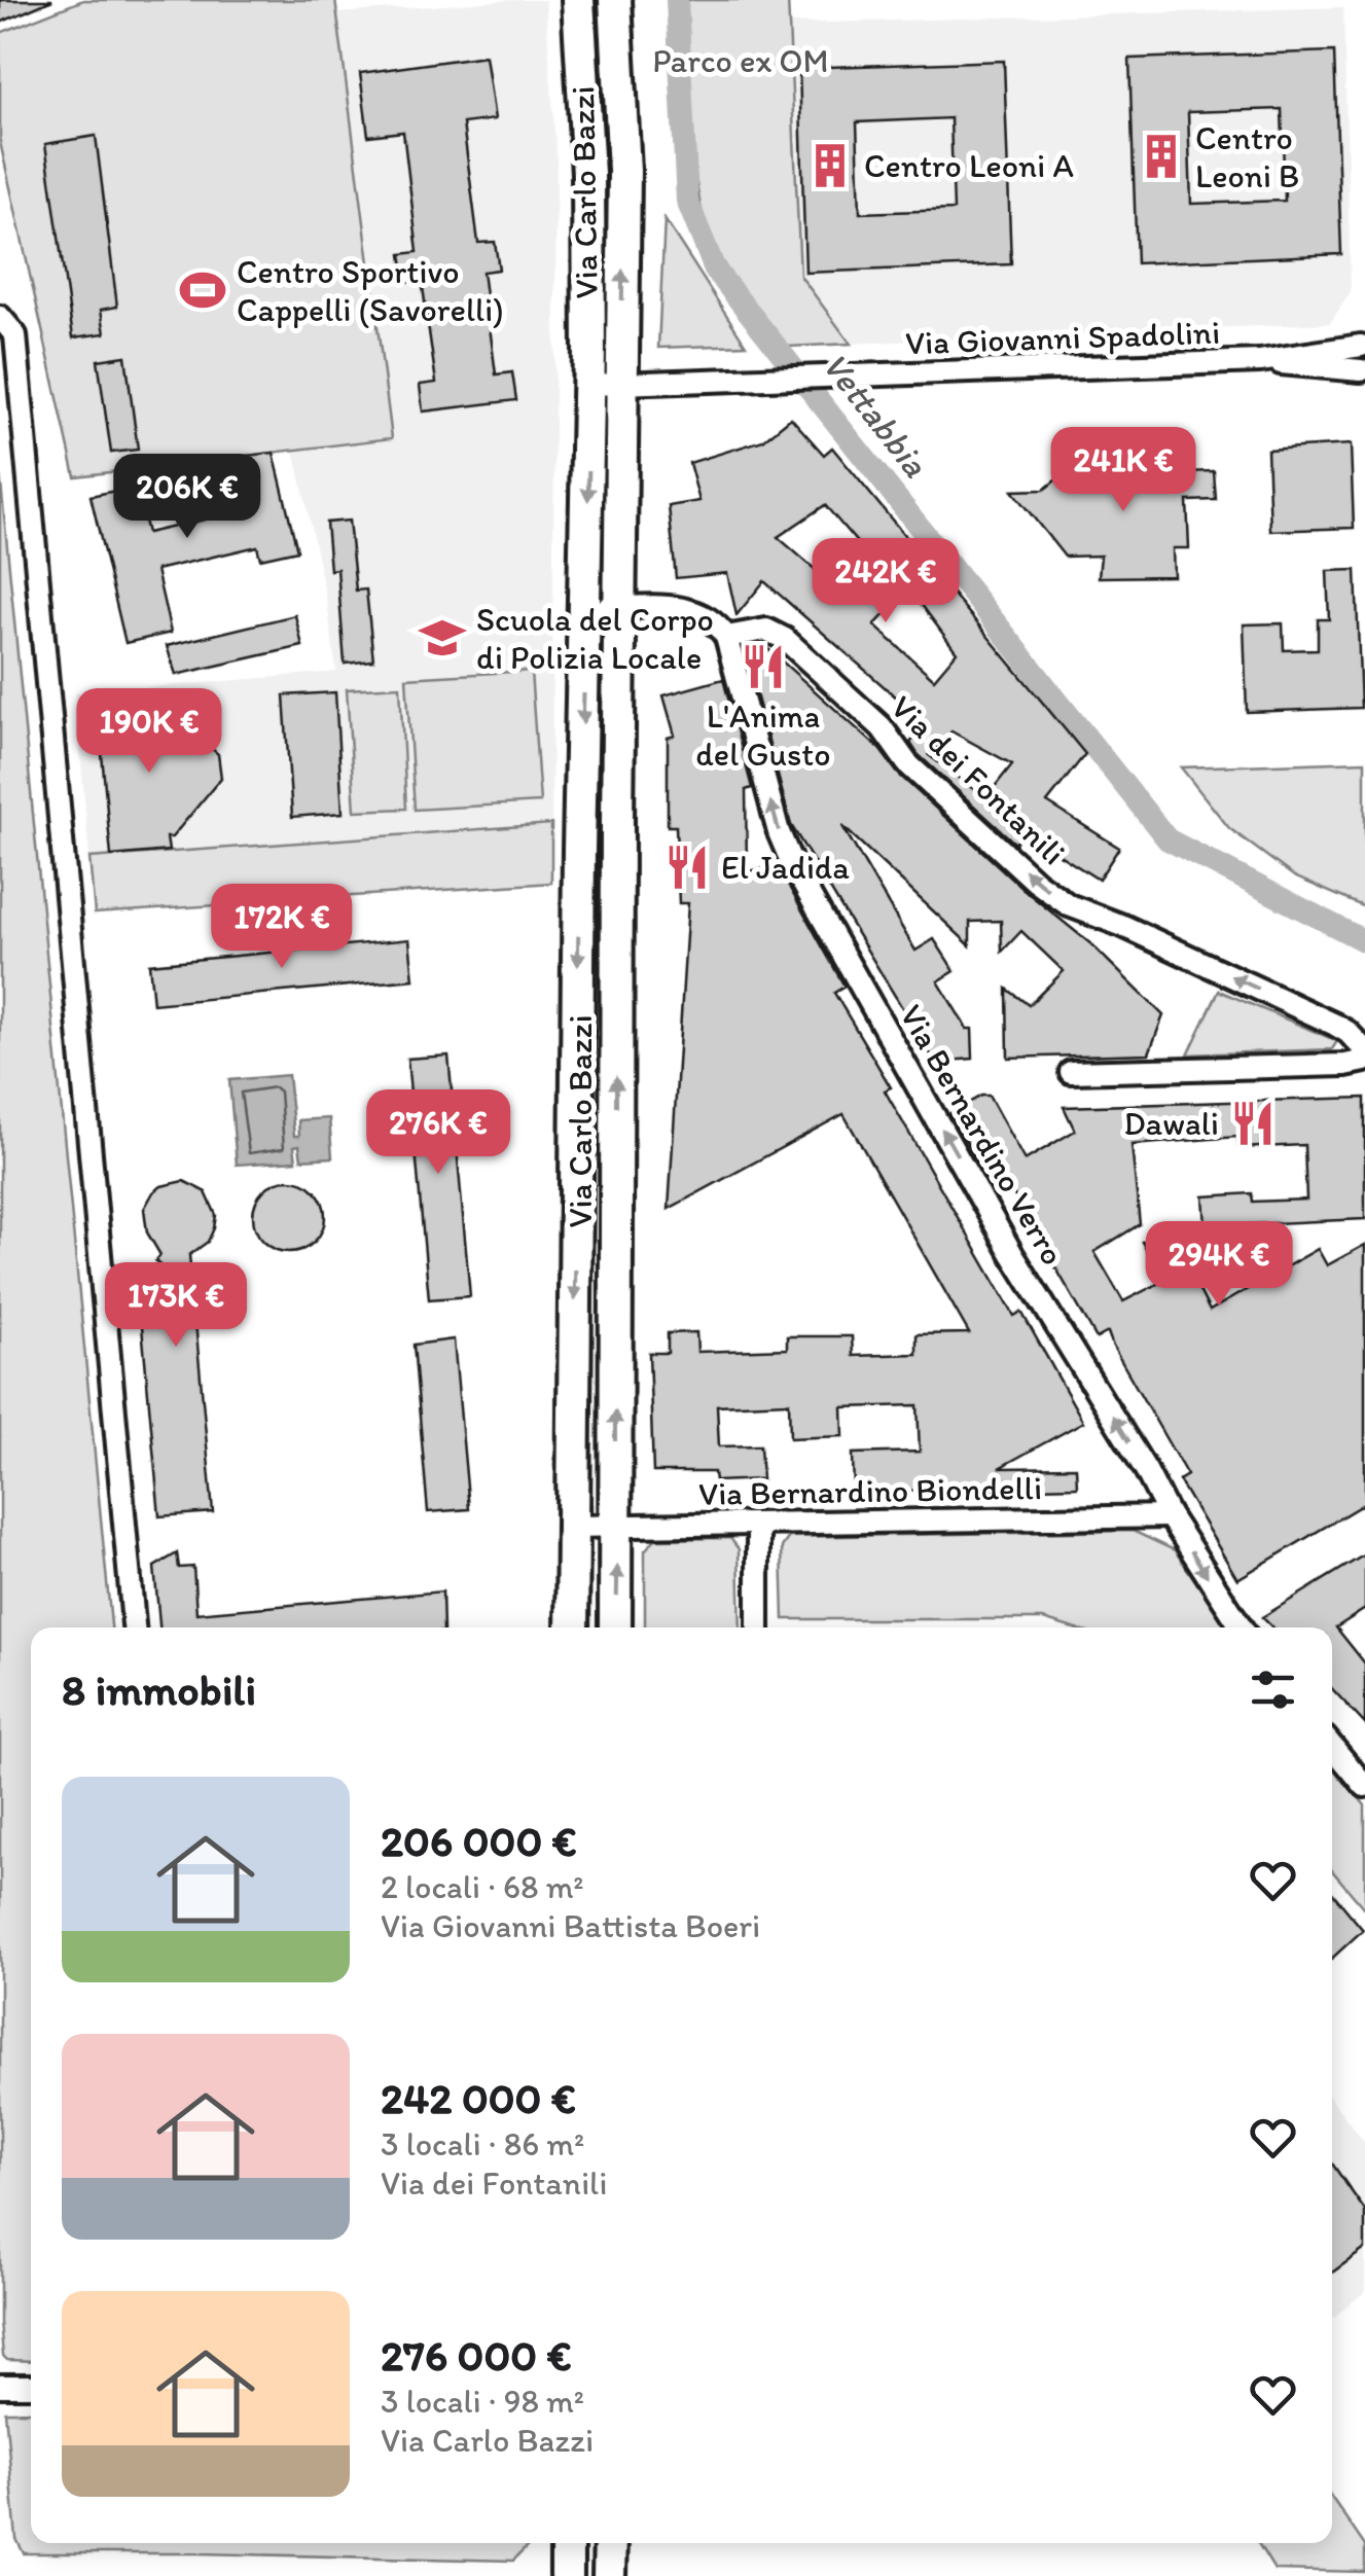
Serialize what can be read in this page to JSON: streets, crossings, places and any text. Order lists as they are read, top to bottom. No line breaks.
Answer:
{"streets":{"main road":["Via Carlo Bazzi"],"street":["Via Giovanni Spadolini","Via dei Fontanili","Via Bernardino Verro","Via Bernardino Biondelli"]},"crossings":[["Via Carlo Bazzi","Via Giovanni Spadolini"],["Via Carlo Bazzi","Via Bernardino Biondelli"],["Via dei Fontanili","Via Bernardino Verro"],["Via Bernardino Verro","Via Bernardino Biondelli"]],"one_way":["Via dei Fontanili"],"water":["Vettabbia"],"parks":["Parco ex OM"],"places":{"building":["Centro Leoni B","Centro Leoni A"],"sports":["Centro Sportivo Cappelli (Savorelli)"],"school or university":["Scuola del Corpo di Polizia Locale"],"restaurant":["L'Anima del Gusto","El Jadida","Dawali"]},"page":{"price":["241K €","206K €","242K €","190K €","172K €","276K €","294K €","173K €"],"heading":"8 immobili","list":[{"name":"206 000 €","note":"2 locali · 68 m² · Via Giovanni Battista Boeri"},{"name":"242 000 €","note":"3 locali · 86 m² · Via dei Fontanili"},{"name":"276 000 €","note":"3 locali · 98 m² · Via Carlo Bazzi"}]}}
